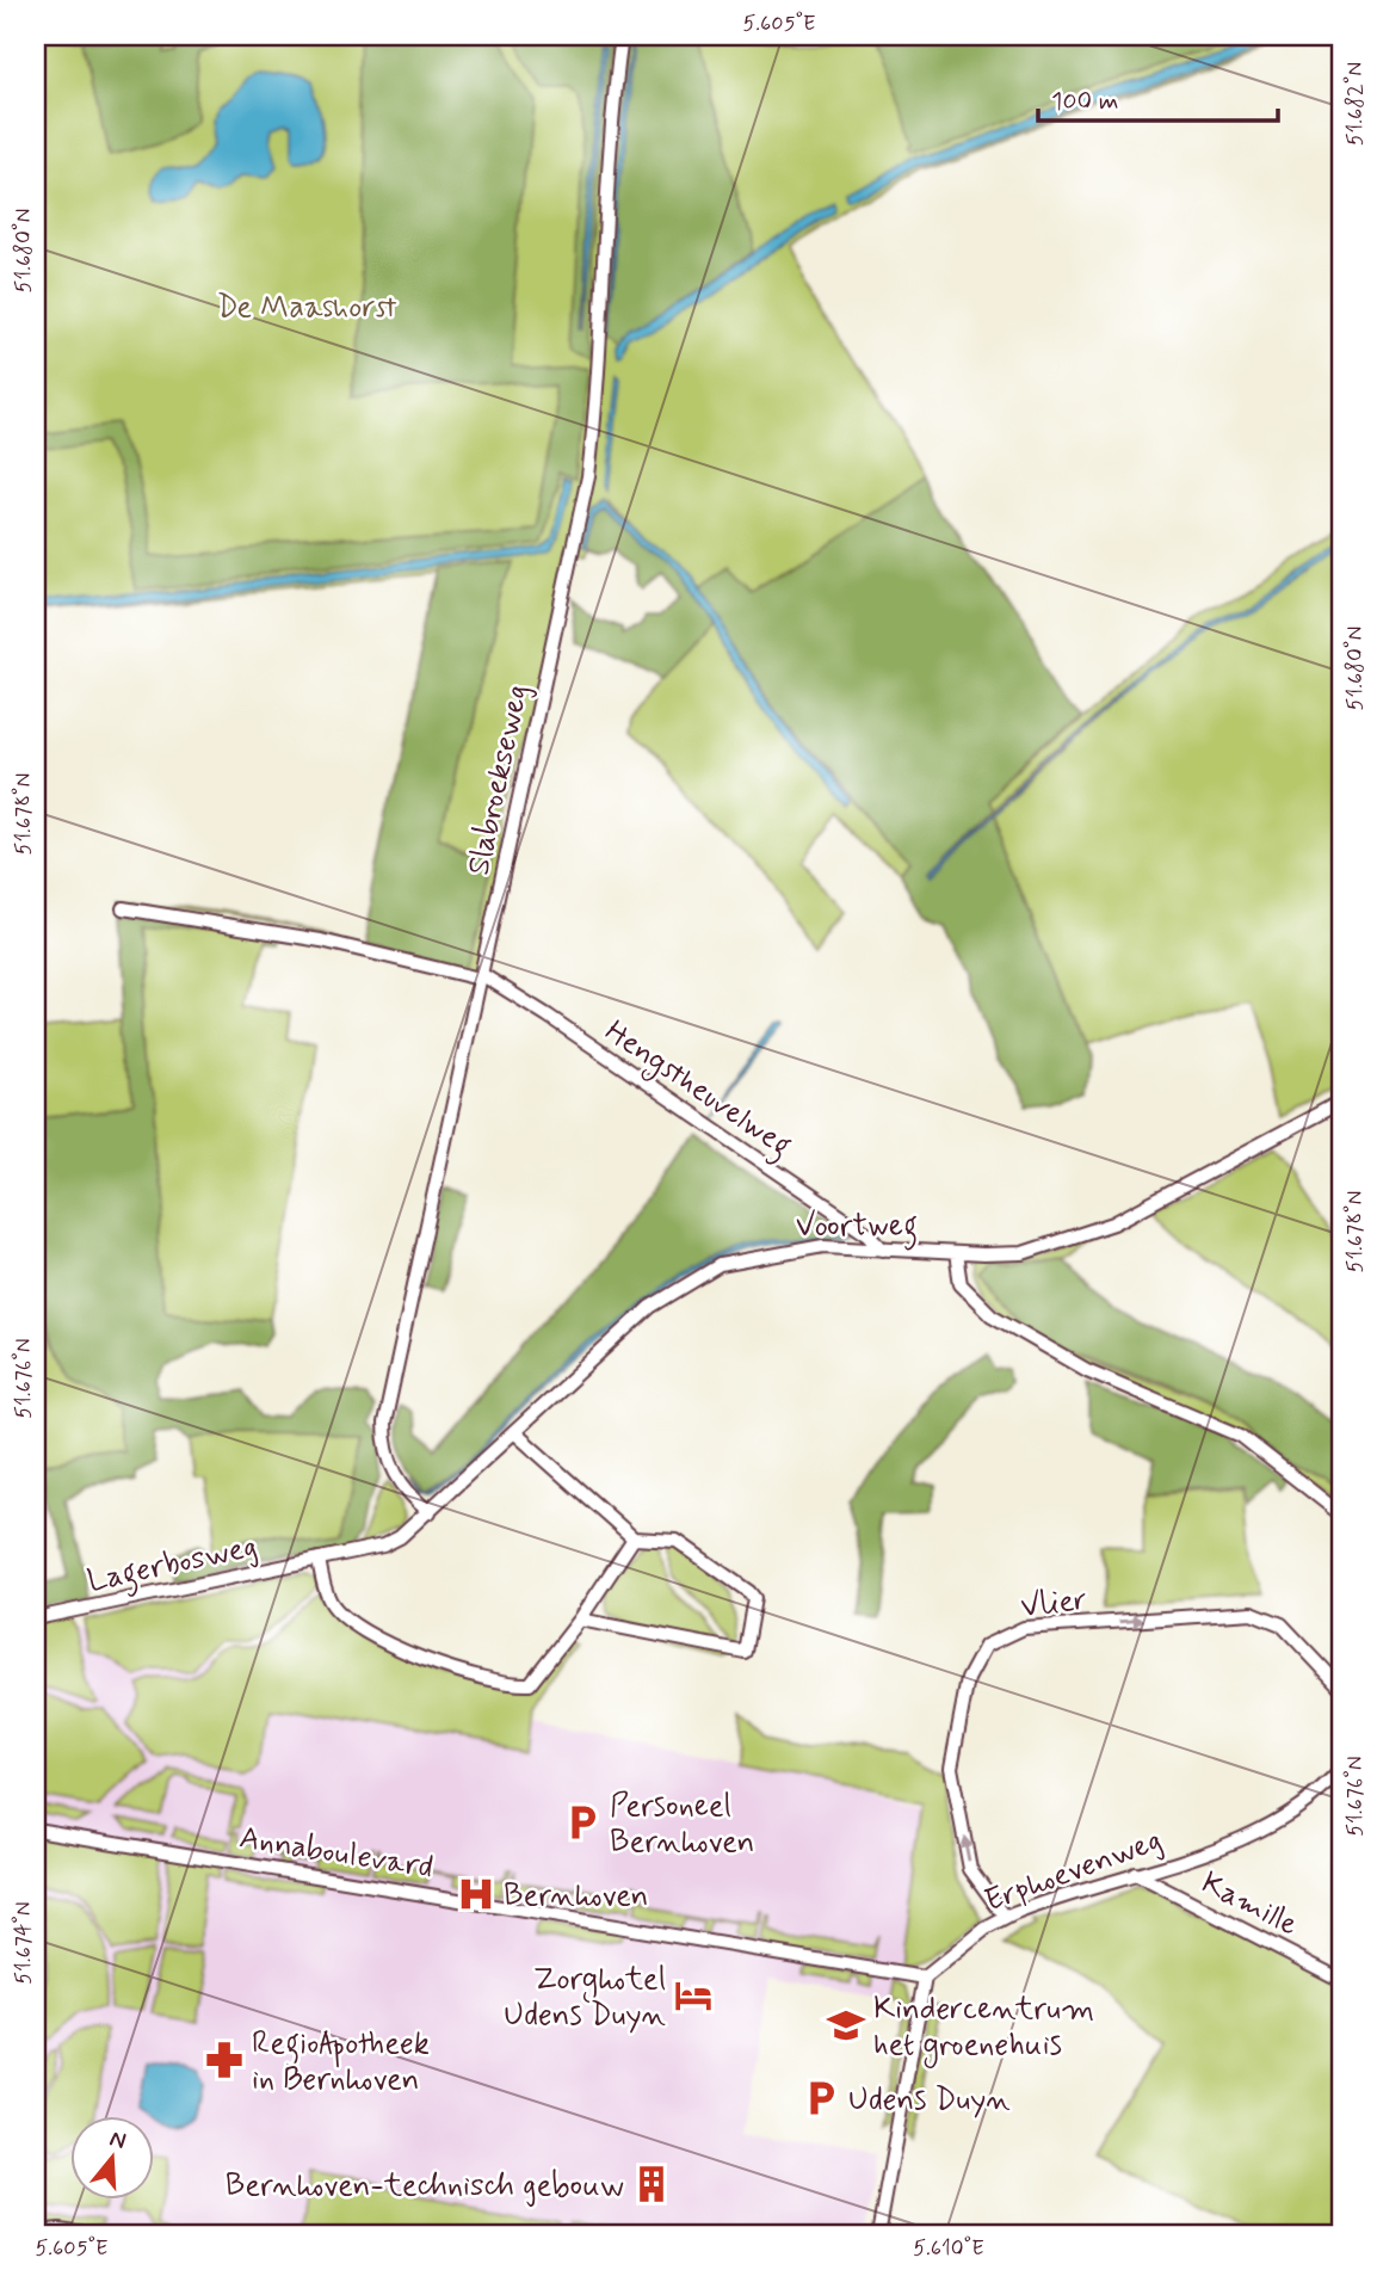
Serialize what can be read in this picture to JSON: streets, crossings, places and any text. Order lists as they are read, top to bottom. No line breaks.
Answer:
{"streets":{"street":["Slabroekseweg","Hengstheuvelweg","Voortweg","Lagerbosweg","Vlier","Annaboulevard","Erphoevenweg","Kamille"]},"crossings":[["Slabroekseweg","Hengstheuvelweg"],["Slabroekseweg","Voortweg"],["Hengstheuvelweg","Voortweg"],["Voortweg","Lagerbosweg"],["Vlier","Erphoevenweg"],["Annaboulevard","Erphoevenweg"],["Erphoevenweg","Kamille"]],"parks":["De Maashorst"],"places":{"parking":["Personeel Bernhoven","Udens Duyn"],"hospital":["Bernhoven"],"hotel":["Zorghotel Udens Duyn"],"school or university":["Kindercentrum het groenehuis"],"pharmacy":["RegioApotheek in Bernhoven"],"building":["Bernhoven-technisch gebouw"]},"scale_bar":"100 m","north":"top","coordinates":["5.605°E","51.682°N","51.680°N","51.678°N","51.676°N","51.674°N","5.610°E"]}
